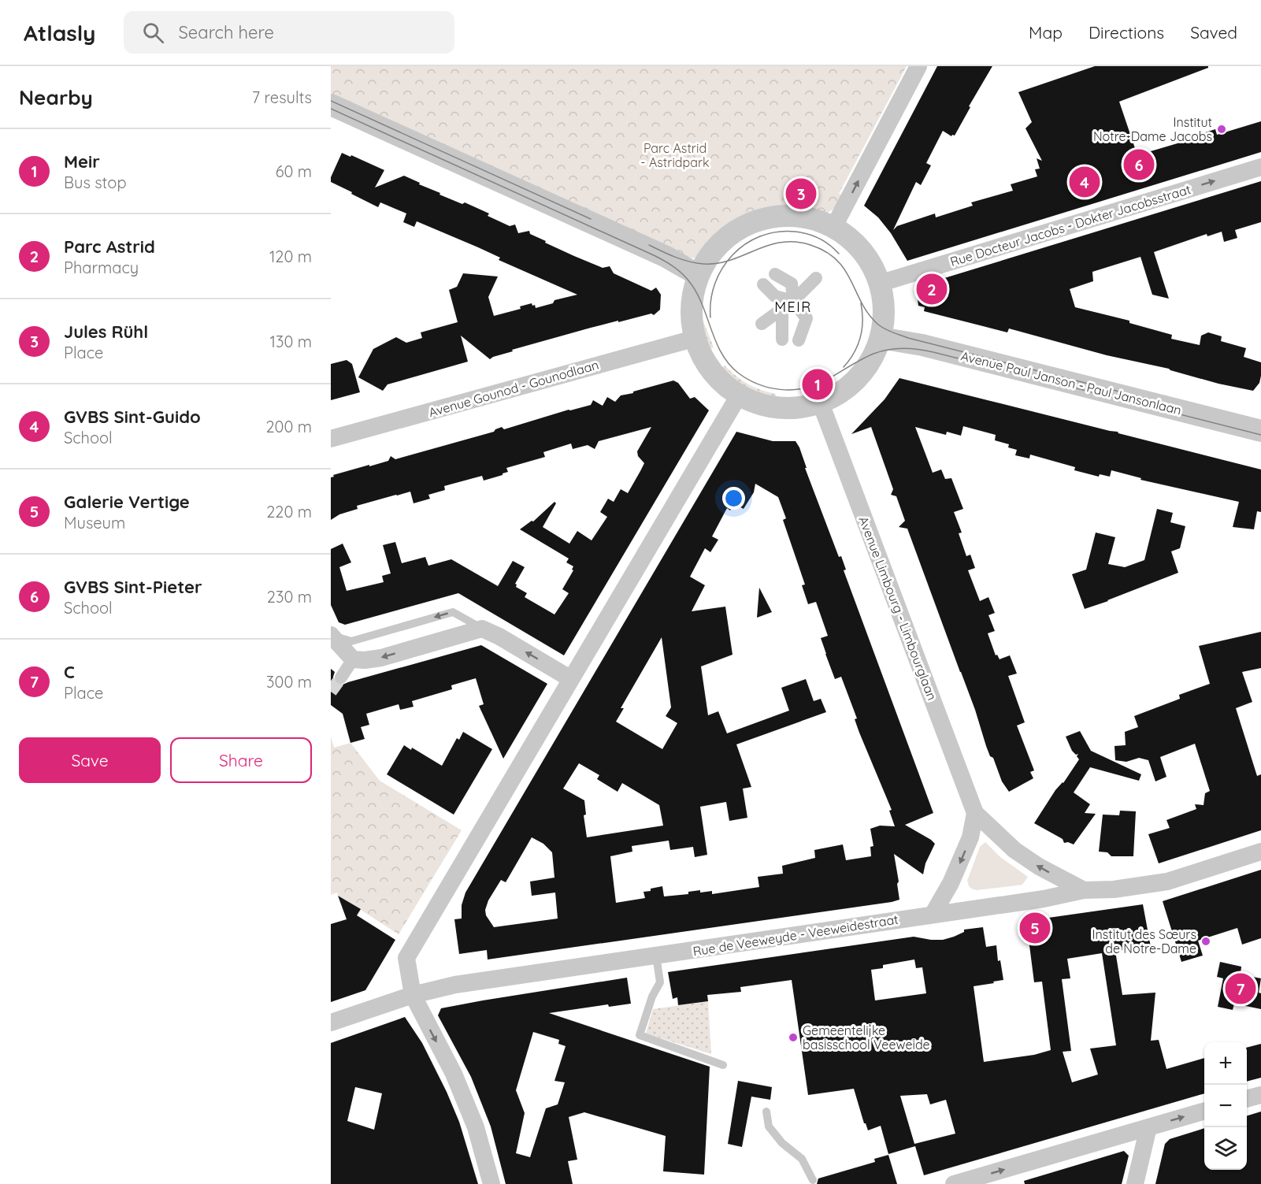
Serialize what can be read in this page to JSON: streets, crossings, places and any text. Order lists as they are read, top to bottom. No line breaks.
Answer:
{"streets":{"street":["Rue Docteur Jacobs - Dokter Jacobsstraat","Avenue Paul Janson - Paul Jansonlaan","Avenue Gounod - Gounodlaan","Avenue Limbourg - Limbourglaan","Rue de Veeweyde - Veeweidestraat"]},"crossings":[["Avenue Limbourg - Limbourglaan","Rue de Veeweyde - Veeweidestraat"]],"one_way":["Rue Docteur Jacobs - Dokter Jacobsstraat"],"districts":["MEIR"],"parks":["Parc Astrid - Astridpark"],"places":["Institut Notre-Dame Jacobs","Institut des Sœurs de Notre-Dame","Gemeentelijke basisschool Veeweide"],"page":{"header":"Atlasly","search":"Search here","nav":["Map","Directions","Saved"],"heading":["Nearby","7 results"],"list":[{"mark":"1","name":"Meir","note":"Bus stop","value":"60 m"},{"mark":"2","name":"Parc Astrid","note":"Pharmacy","value":"120 m"},{"mark":"3","name":"Jules Rühl","note":"Place","value":"130 m"},{"mark":"4","name":"GVBS Sint-Guido","note":"School","value":"200 m"},{"mark":"5","name":"Galerie Vertige","note":"Museum","value":"220 m"},{"mark":"6","name":"GVBS Sint-Pieter","note":"School","value":"230 m"},{"mark":"7","name":"C","note":"Place","value":"300 m"}],"pins":["6","4","3","2","1","5","7"],"buttons":["Save","Share"],"map_buttons":["+","−"]}}
